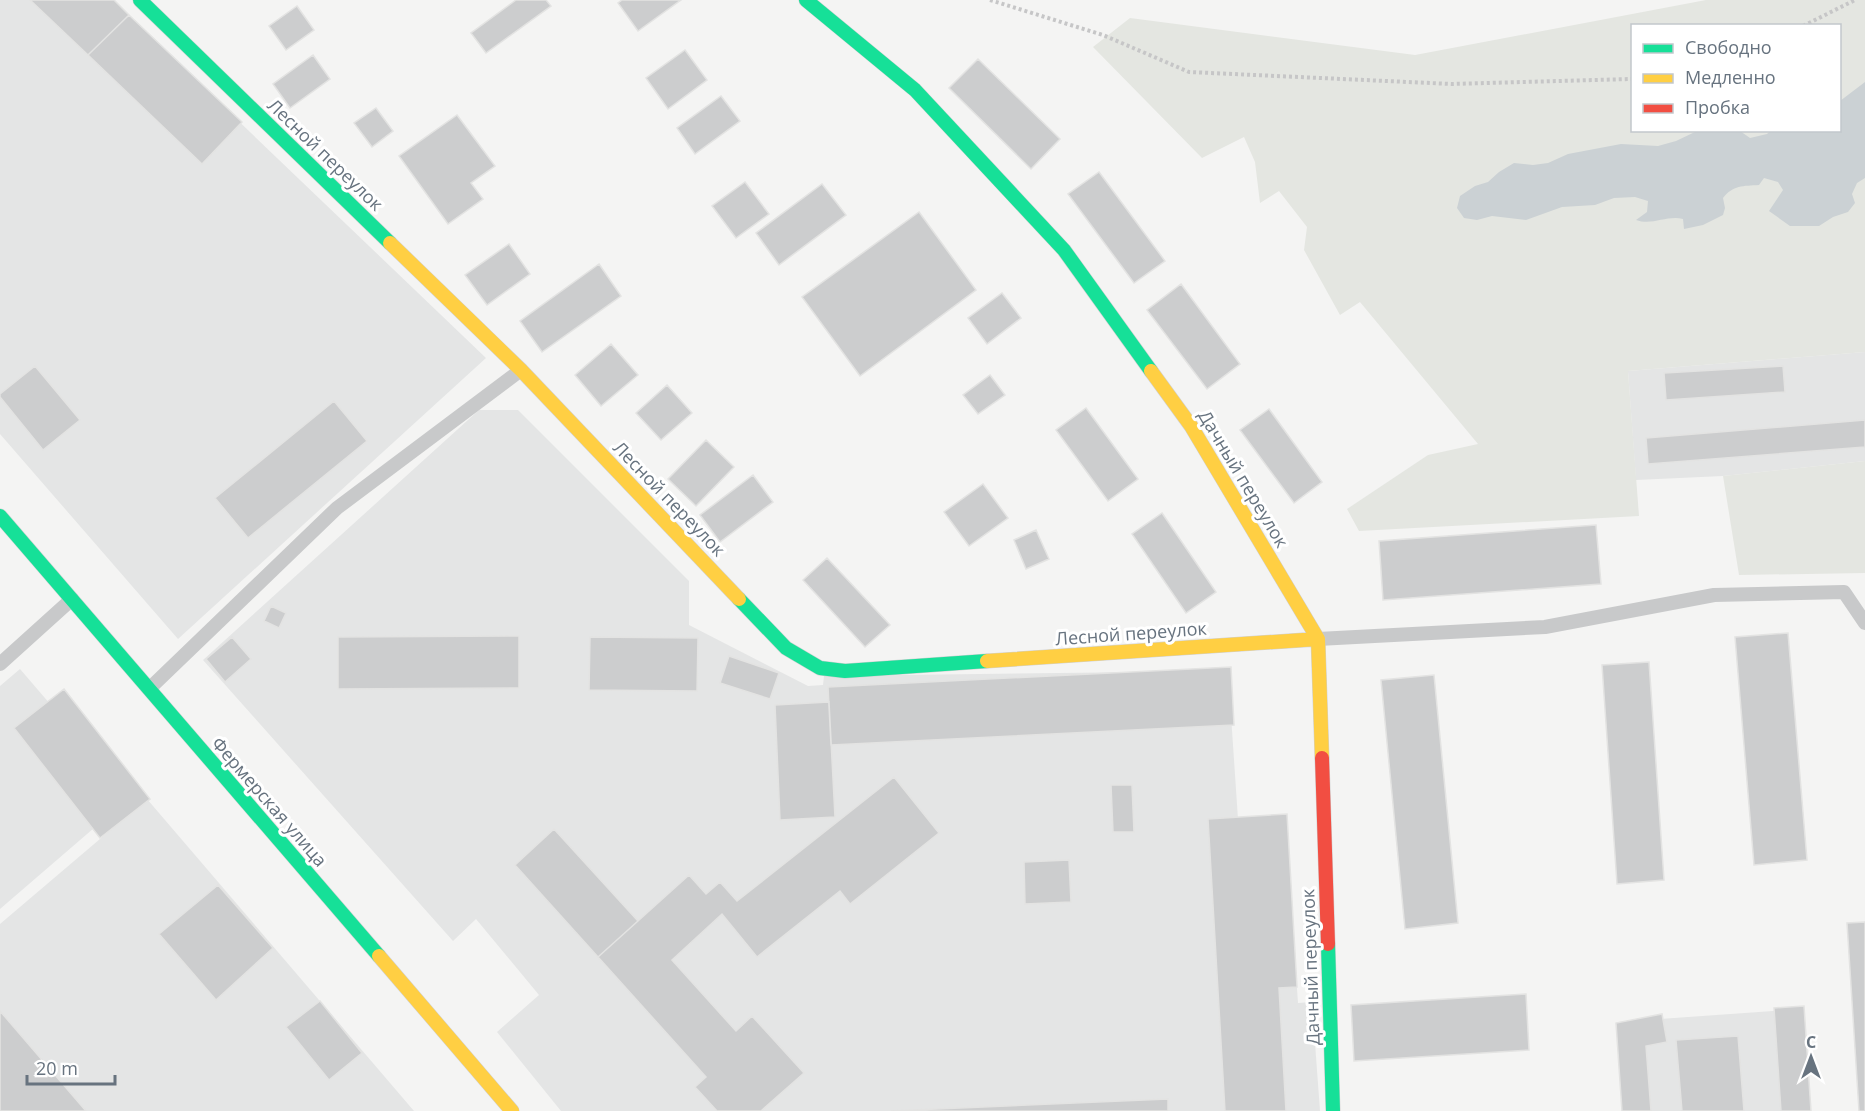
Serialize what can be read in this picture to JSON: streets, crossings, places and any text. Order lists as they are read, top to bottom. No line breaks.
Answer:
{"streets":{"street":["Лесной переулок","Дачный переулок","Фермерская улица"]},"crossings":[["Лесной переулок","Дачный переулок"]],"legend":["Свободно","Медленно","Пробка"],"scale_bar":"20 m","north":"top"}
